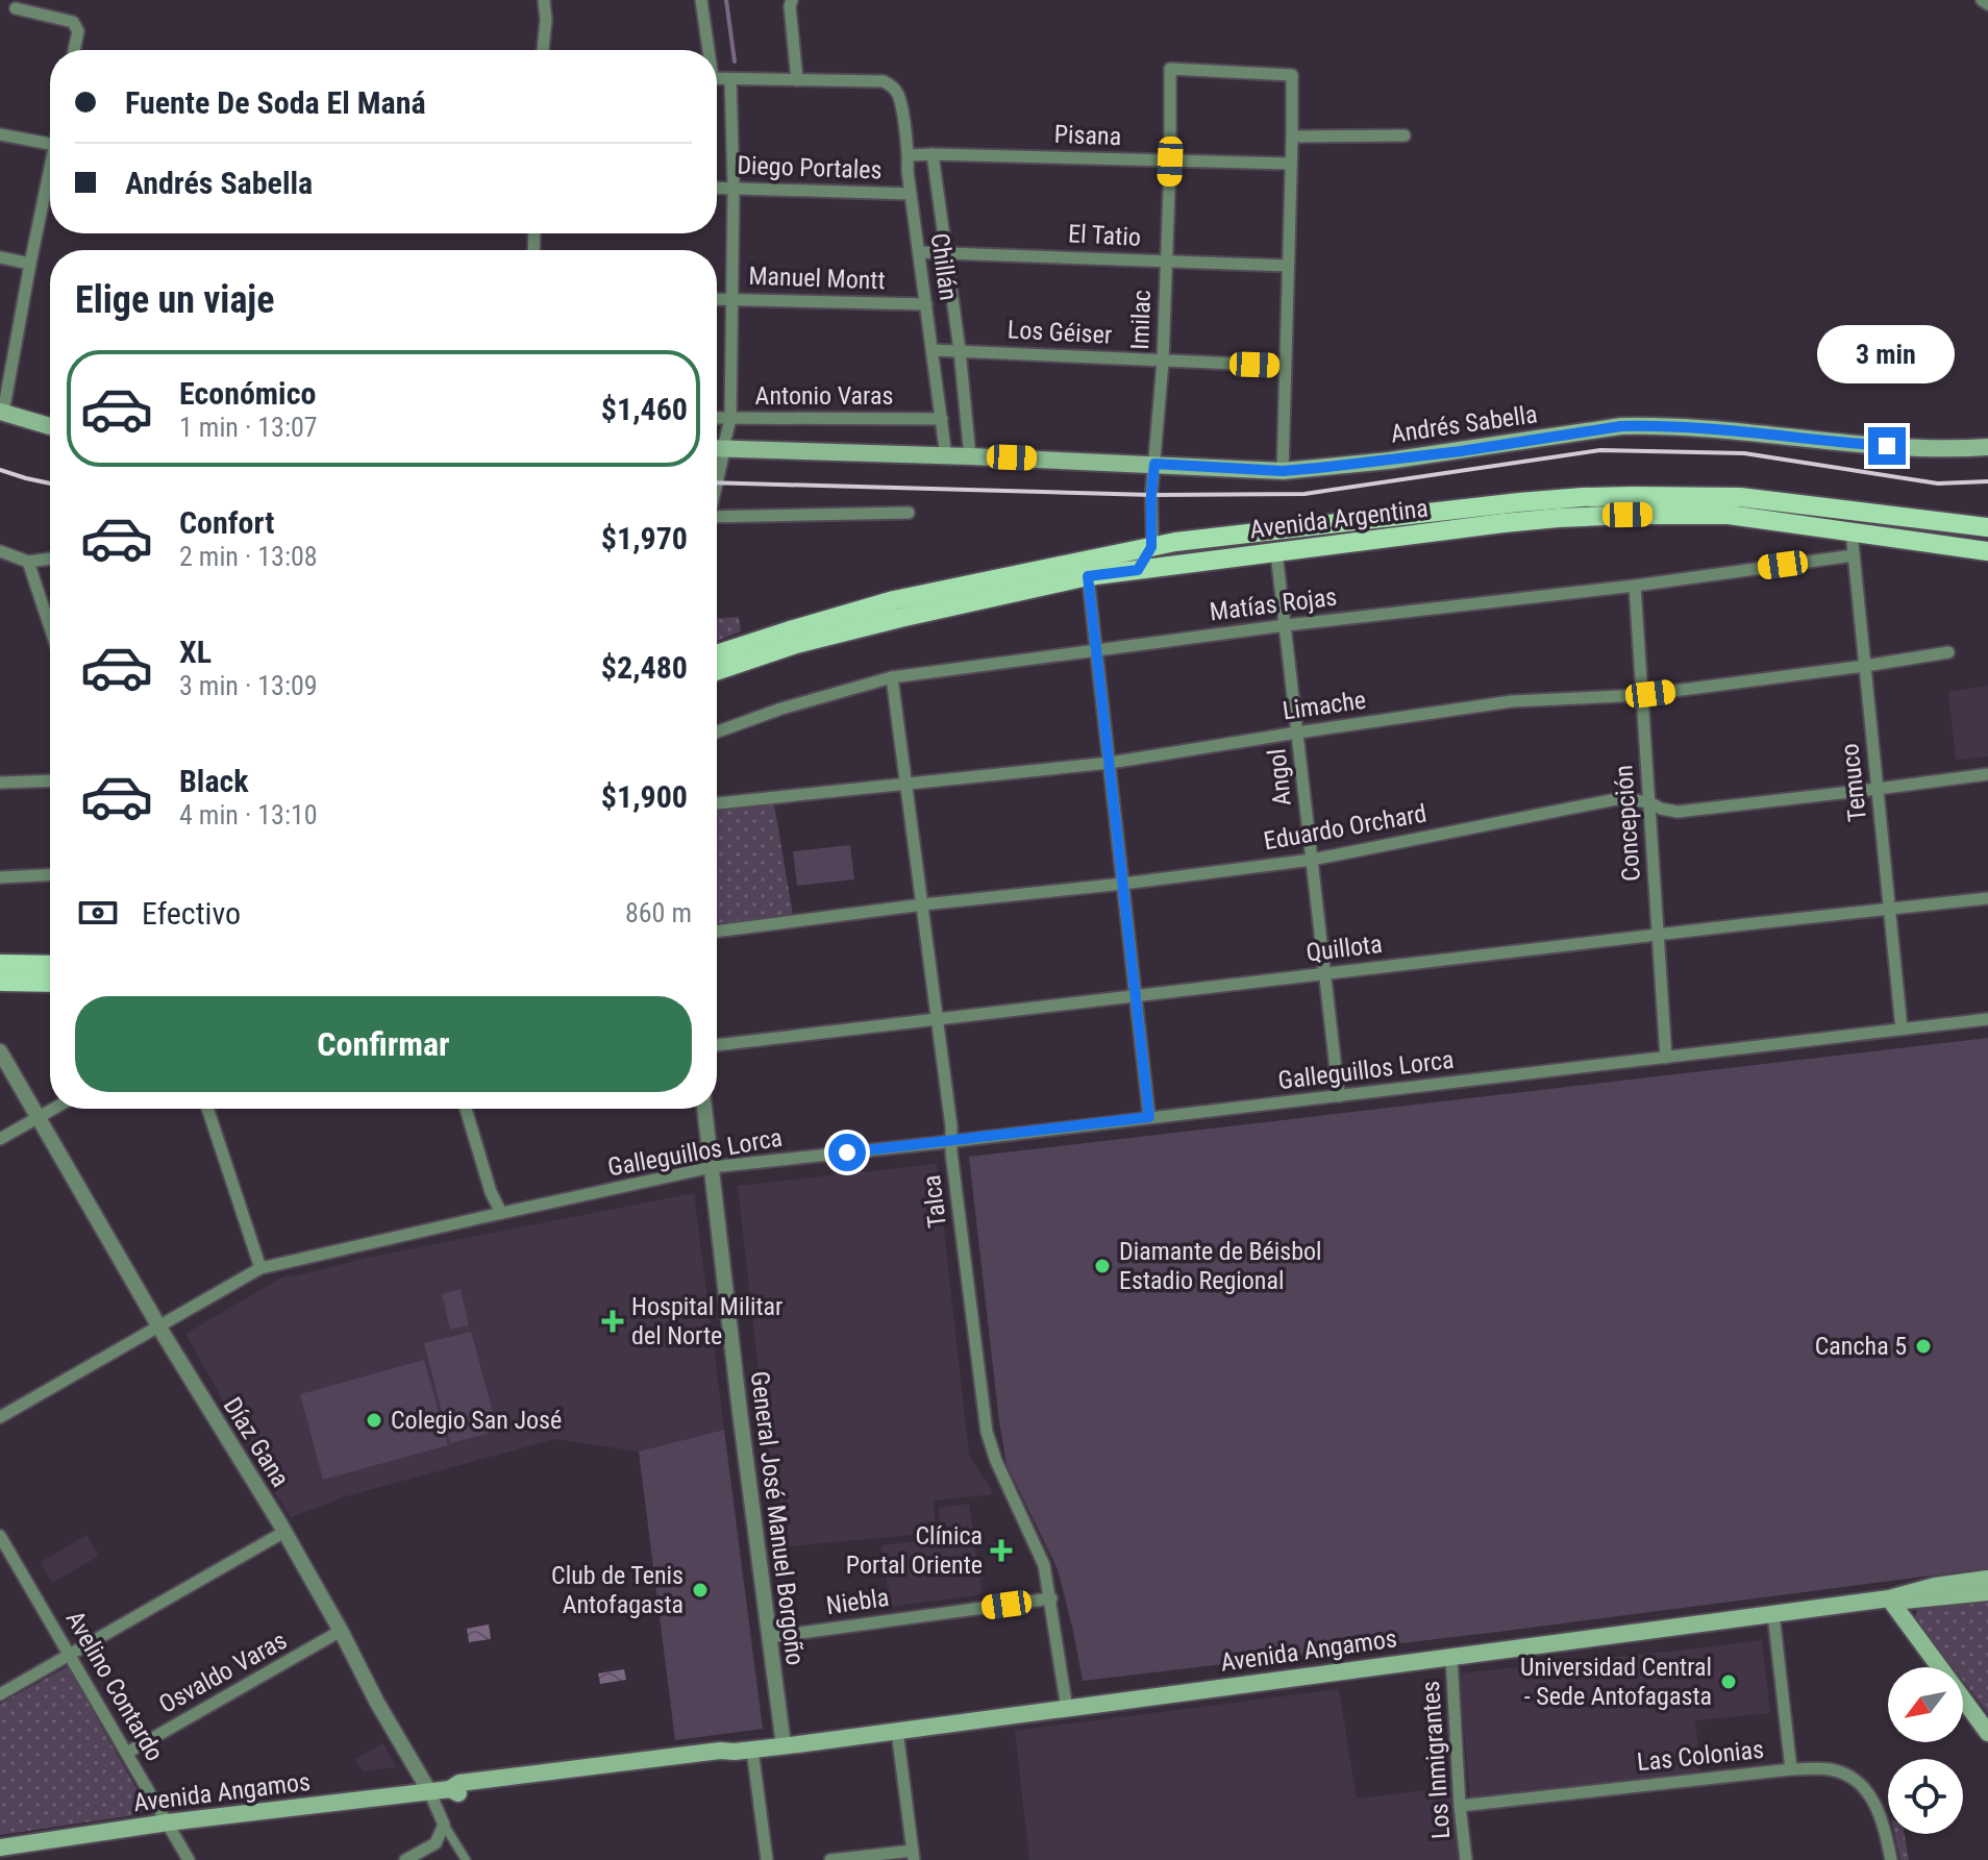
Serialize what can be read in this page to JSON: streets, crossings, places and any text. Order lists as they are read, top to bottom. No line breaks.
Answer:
{"streets":{"main road":["Andrés Sabella","Avenida Argentina","Avenida Angamos"],"street":["Pisana","Diego Portales","El Tatio","Chillán","Manuel Montt","Imilac","Los Géiser","Antonio Varas","Matías Rojas","Limache","Angol","Temuco","Concepción","Eduardo Orchard","Quillota","Galleguillos Lorca","Talca","Díaz Gana","General José Manuel Borgoño","Niebla","Osvaldo Varas","Avelino Contardo","Las Colonias","Los Inmigrantes"]},"crossings":[["Pisana","Chillán"],["Pisana","Imilac"],["Diego Portales","Chillán"],["El Tatio","Chillán"],["El Tatio","Imilac"],["Chillán","Manuel Montt"],["Chillán","Los Géiser"],["Chillán","Antonio Varas"],["Chillán","Andrés Sabella"],["Imilac","Los Géiser"],["Imilac","Andrés Sabella"],["Imilac","Avenida Argentina"],["Avenida Argentina","Angol"],["Avenida Argentina","Temuco"],["Matías Rojas","Angol"],["Matías Rojas","Temuco"],["Matías Rojas","Concepción"],["Matías Rojas","Talca"],["Limache","Angol"],["Limache","Temuco"],["Limache","Concepción"],["Limache","Talca"],["Angol","Eduardo Orchard"],["Angol","Quillota"],["Angol","Galleguillos Lorca"],["Temuco","Eduardo Orchard"],["Temuco","Quillota"],["Temuco","Galleguillos Lorca"],["Concepción","Eduardo Orchard"],["Concepción","Quillota"],["Concepción","Galleguillos Lorca"],["Eduardo Orchard","Talca"],["Quillota","Talca"],["Galleguillos Lorca","Talca"],["Galleguillos Lorca","Díaz Gana"],["Galleguillos Lorca","General José Manuel Borgoño"],["Talca","Niebla"],["Talca","Avenida Angamos"],["Díaz Gana","Avenida Angamos"],["Díaz Gana","Osvaldo Varas"],["General José Manuel Borgoño","Niebla"],["General José Manuel Borgoño","Avenida Angamos"],["Avenida Angamos","Avelino Contardo"],["Avenida Angamos","Los Inmigrantes"],["Osvaldo Varas","Avelino Contardo"],["Las Colonias","Los Inmigrantes"]],"places":{"other":["Diamante de Béisbol Estadio Regional","Cancha 5","Colegio San José","Club de Tenis Antofagasta","Universidad Central - Sede Antofagasta"],"health":["Hospital Militar del Norte","Clínica Portal Oriente"]},"north":"bottom left","page":{"banner":["Fuente De Soda El Maná","Andrés Sabella"],"heading":"Elige un viaje","bubble":"3 min","list":[{"name":"Económico","note":"1 min · 13:07","value":"$1,460"},{"name":"Confort","note":"2 min · 13:08","value":"$1,970"},{"name":"XL","note":"3 min · 13:09","value":"$2,480"},{"name":"Black","note":"4 min · 13:10","value":"$1,900"}],"pay":["Efectivo","860 m"],"buttons":"Confirmar"}}
